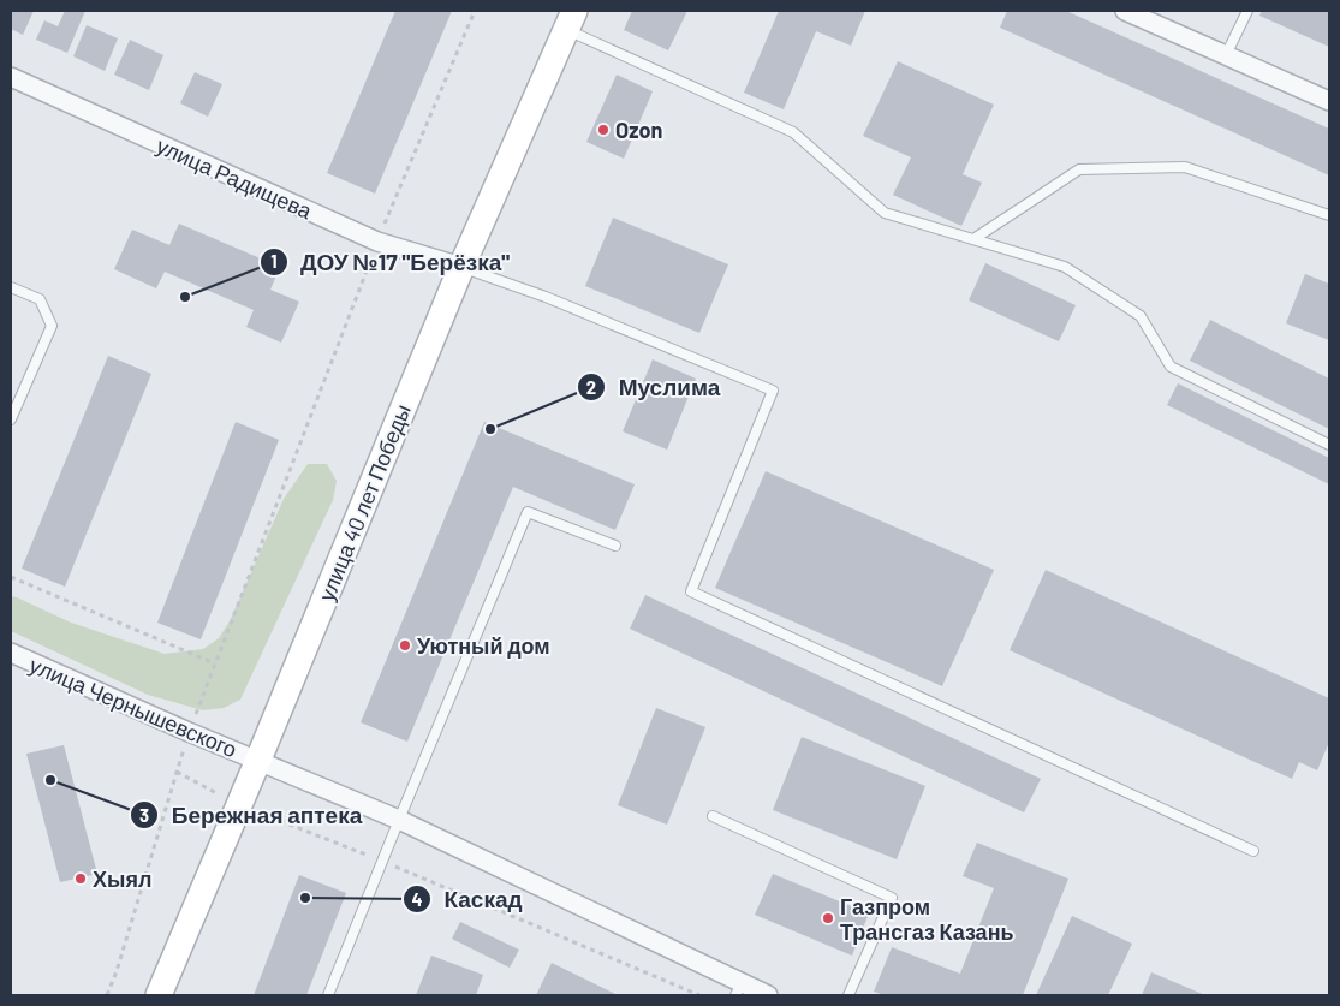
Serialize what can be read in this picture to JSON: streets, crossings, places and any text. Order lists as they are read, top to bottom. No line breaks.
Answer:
{"streets":{"street":["улица Радищева","улица 40 лет Победы","улица Чернышевского"]},"crossings":[["улица Радищева","улица 40 лет Победы"],["улица 40 лет Победы","улица Чернышевского"]],"places":["Ozon","ДОУ №17 \"Берёзка\"","Муслима","Уютный дом","Бережная аптека","Хыял","Каскад","Газпром Трансгаз Казань"]}
